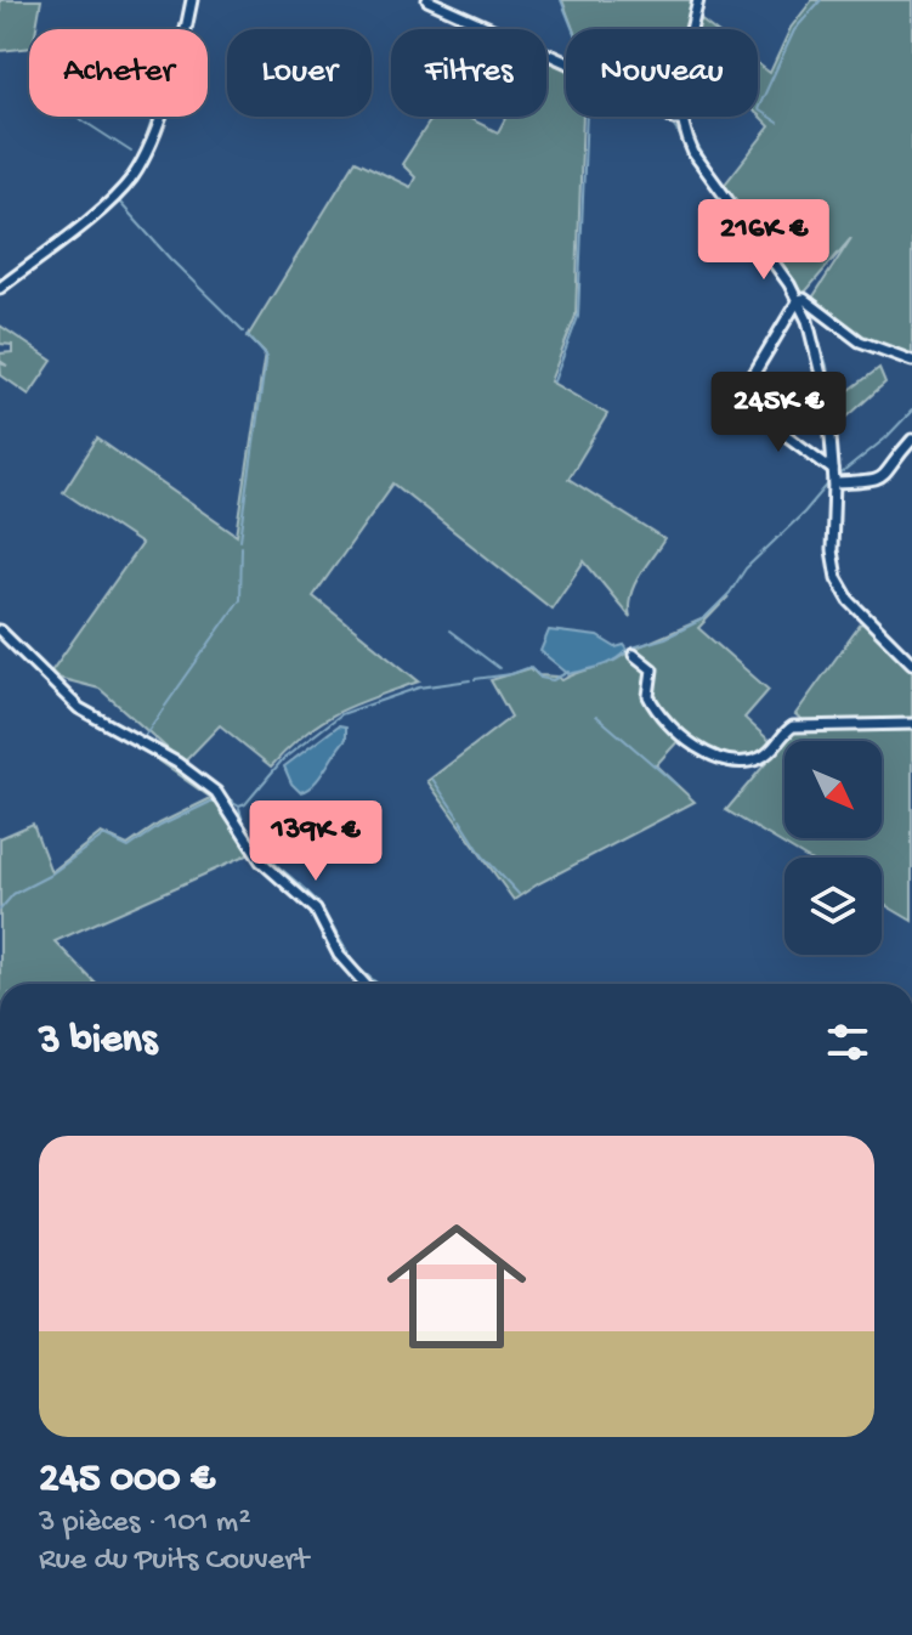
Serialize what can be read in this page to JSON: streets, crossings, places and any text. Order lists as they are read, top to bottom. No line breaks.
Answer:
{"north":"bottom right","page":{"chip":["Acheter","Louer","Filtres","Nouveau"],"price":["216K €","245K €","139K €"],"heading":"3 biens","list":[{"name":"245 000 €","note":"3 pièces · 101 m² · Rue du Puits Couvert"}]}}
